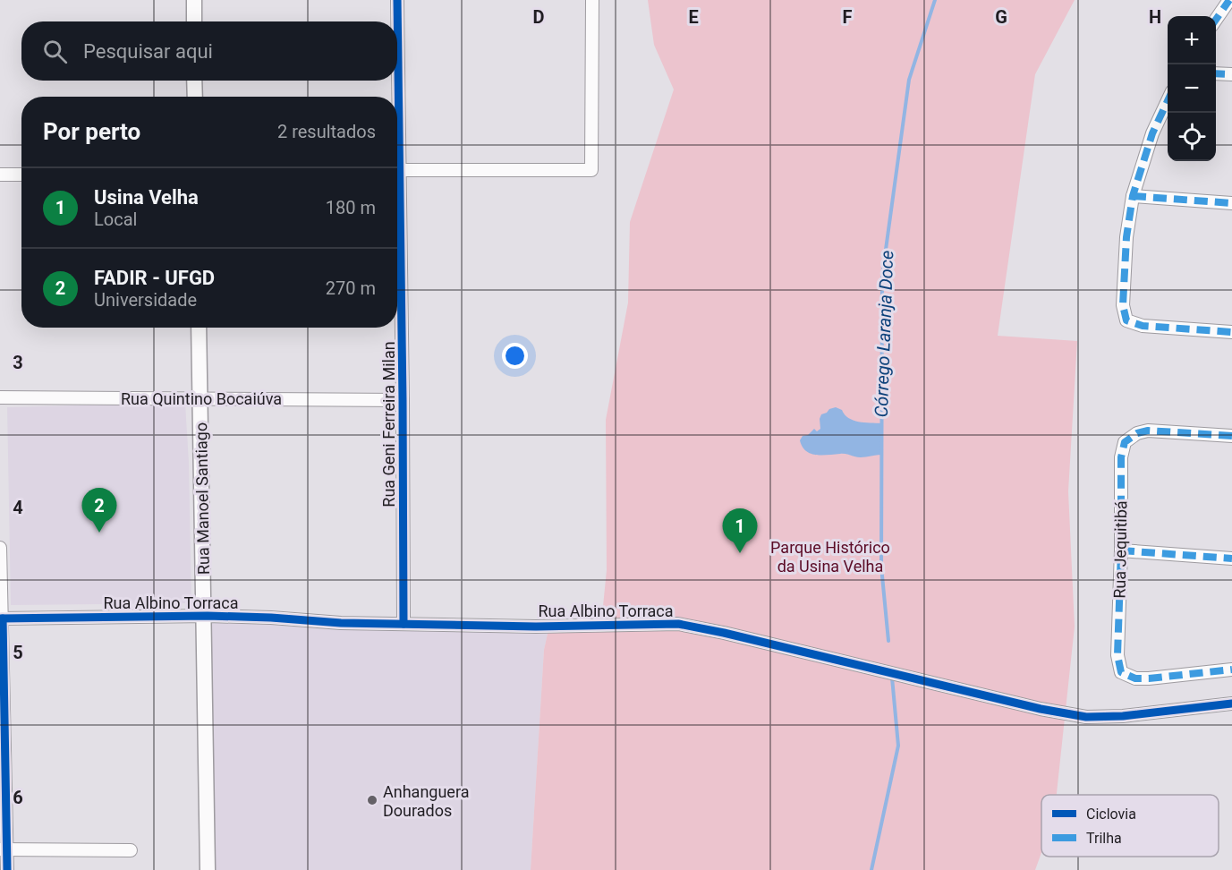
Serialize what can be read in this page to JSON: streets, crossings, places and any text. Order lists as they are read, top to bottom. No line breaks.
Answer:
{"streets":{"street":["Rua Quintino Bocaiúva","Rua Geni Ferreira Milan","Rua Manoel Santiago","Rua Jequitibá","Rua Albino Torraca"]},"crossings":[["Rua Quintino Bocaiúva","Rua Geni Ferreira Milan"],["Rua Quintino Bocaiúva","Rua Manoel Santiago"],["Rua Geni Ferreira Milan","Rua Albino Torraca"],["Rua Manoel Santiago","Rua Albino Torraca"]],"water":["Córrego Laranja Doce"],"parks":["Parque Histórico da Usina Velha"],"places":["Anhanguera Dourados"],"legend":["Ciclovia","Trilha"],"page":{"map_buttons":["+","−"],"search":"Pesquisar aqui","heading":["Por perto","2 resultados"],"list":[{"mark":"1","name":"Usina Velha","note":"Local","value":"180 m"},{"mark":"2","name":"FADIR - UFGD","note":"Universidade","value":"270 m"}],"pins":["2","1"]},"grid":{"columns":["D","E","F","G","H"],"rows":["3","4","5","6"]}}
